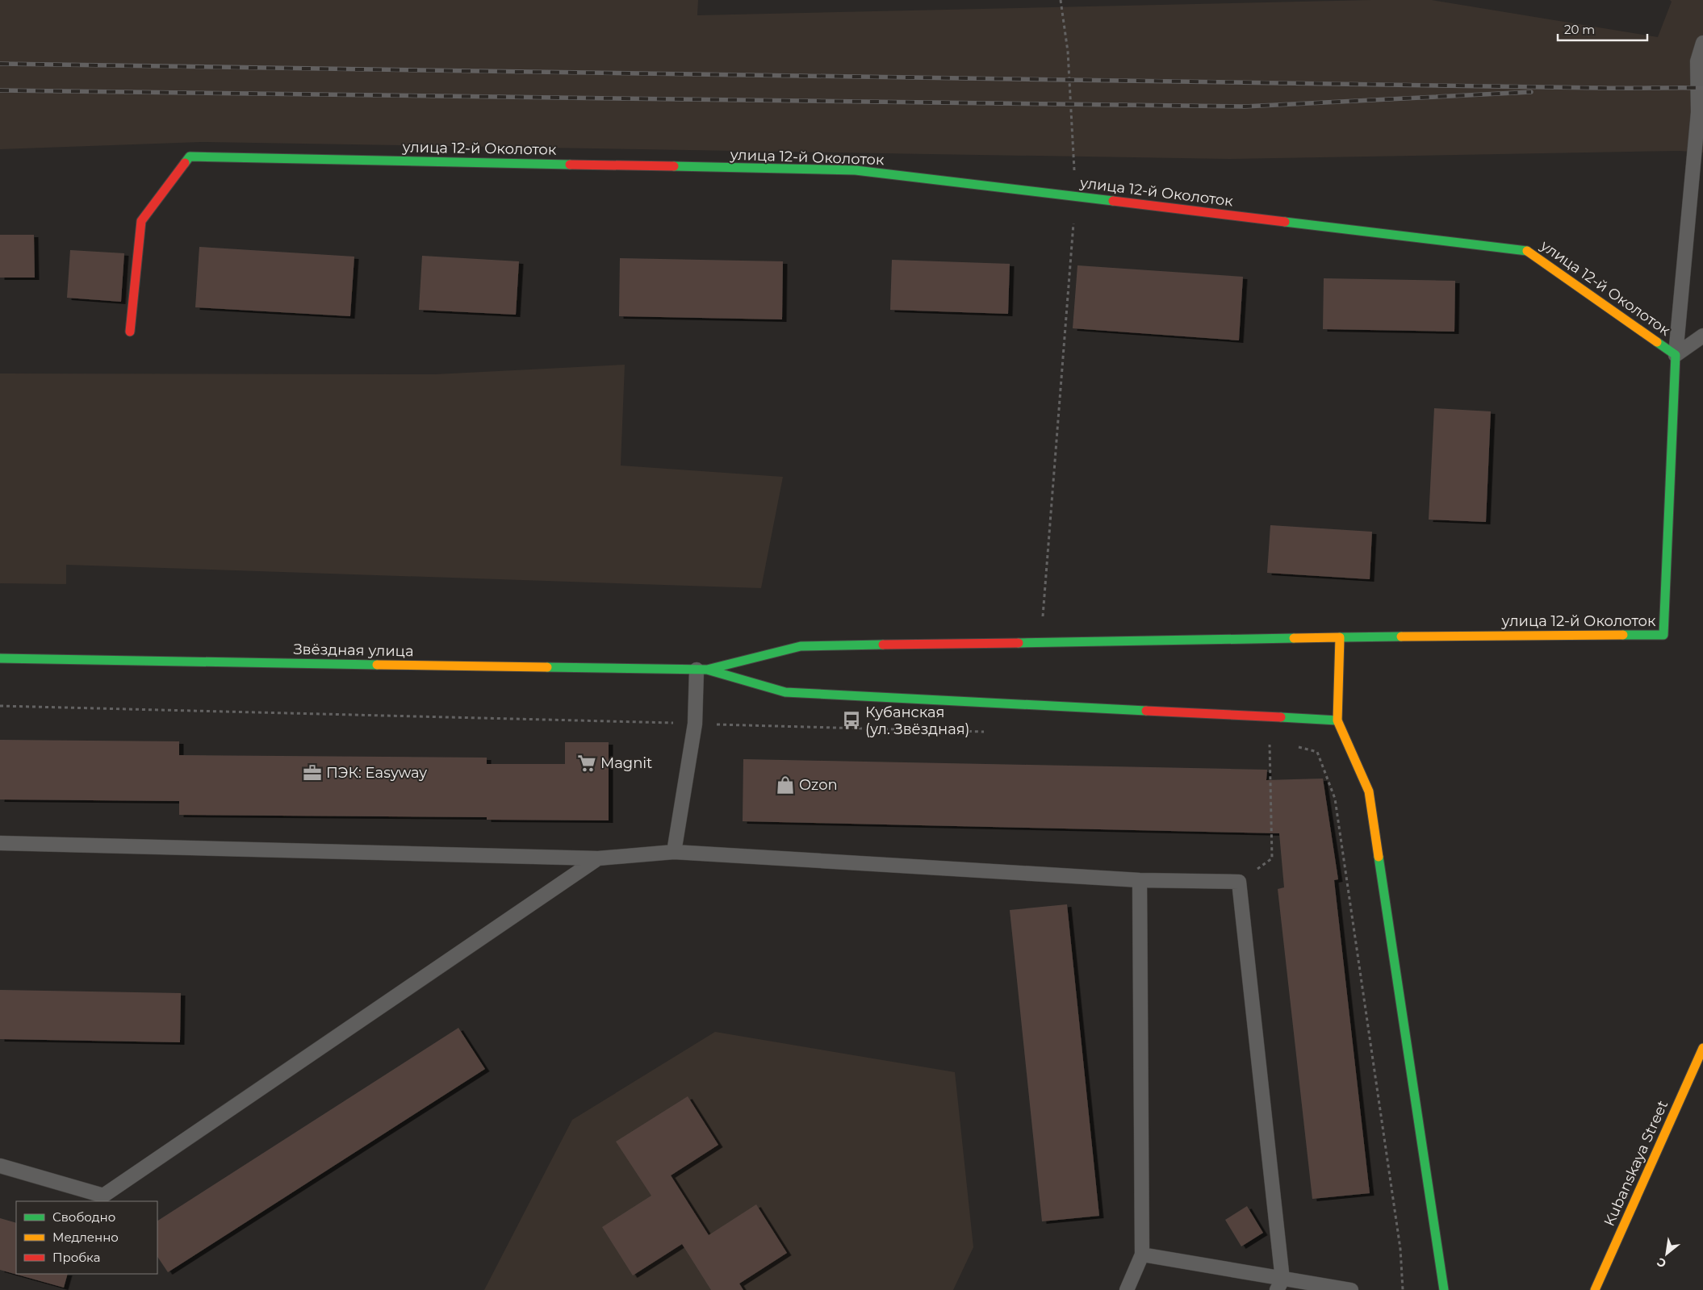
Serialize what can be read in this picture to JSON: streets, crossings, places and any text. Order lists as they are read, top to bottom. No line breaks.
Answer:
{"streets":{"main road":["улица 12-й Околоток","Звёздная улица","Kubanskaya Street"]},"places":{"bus stop":["Кубанская (ул. Звёздная)"],"supermarket":["Magnit"],"office":["ПЭК: Easyway"],"shop":["Ozon"]},"legend":["Свободно","Медленно","Пробка"],"scale_bar":"20 m","north":"bottom left"}
